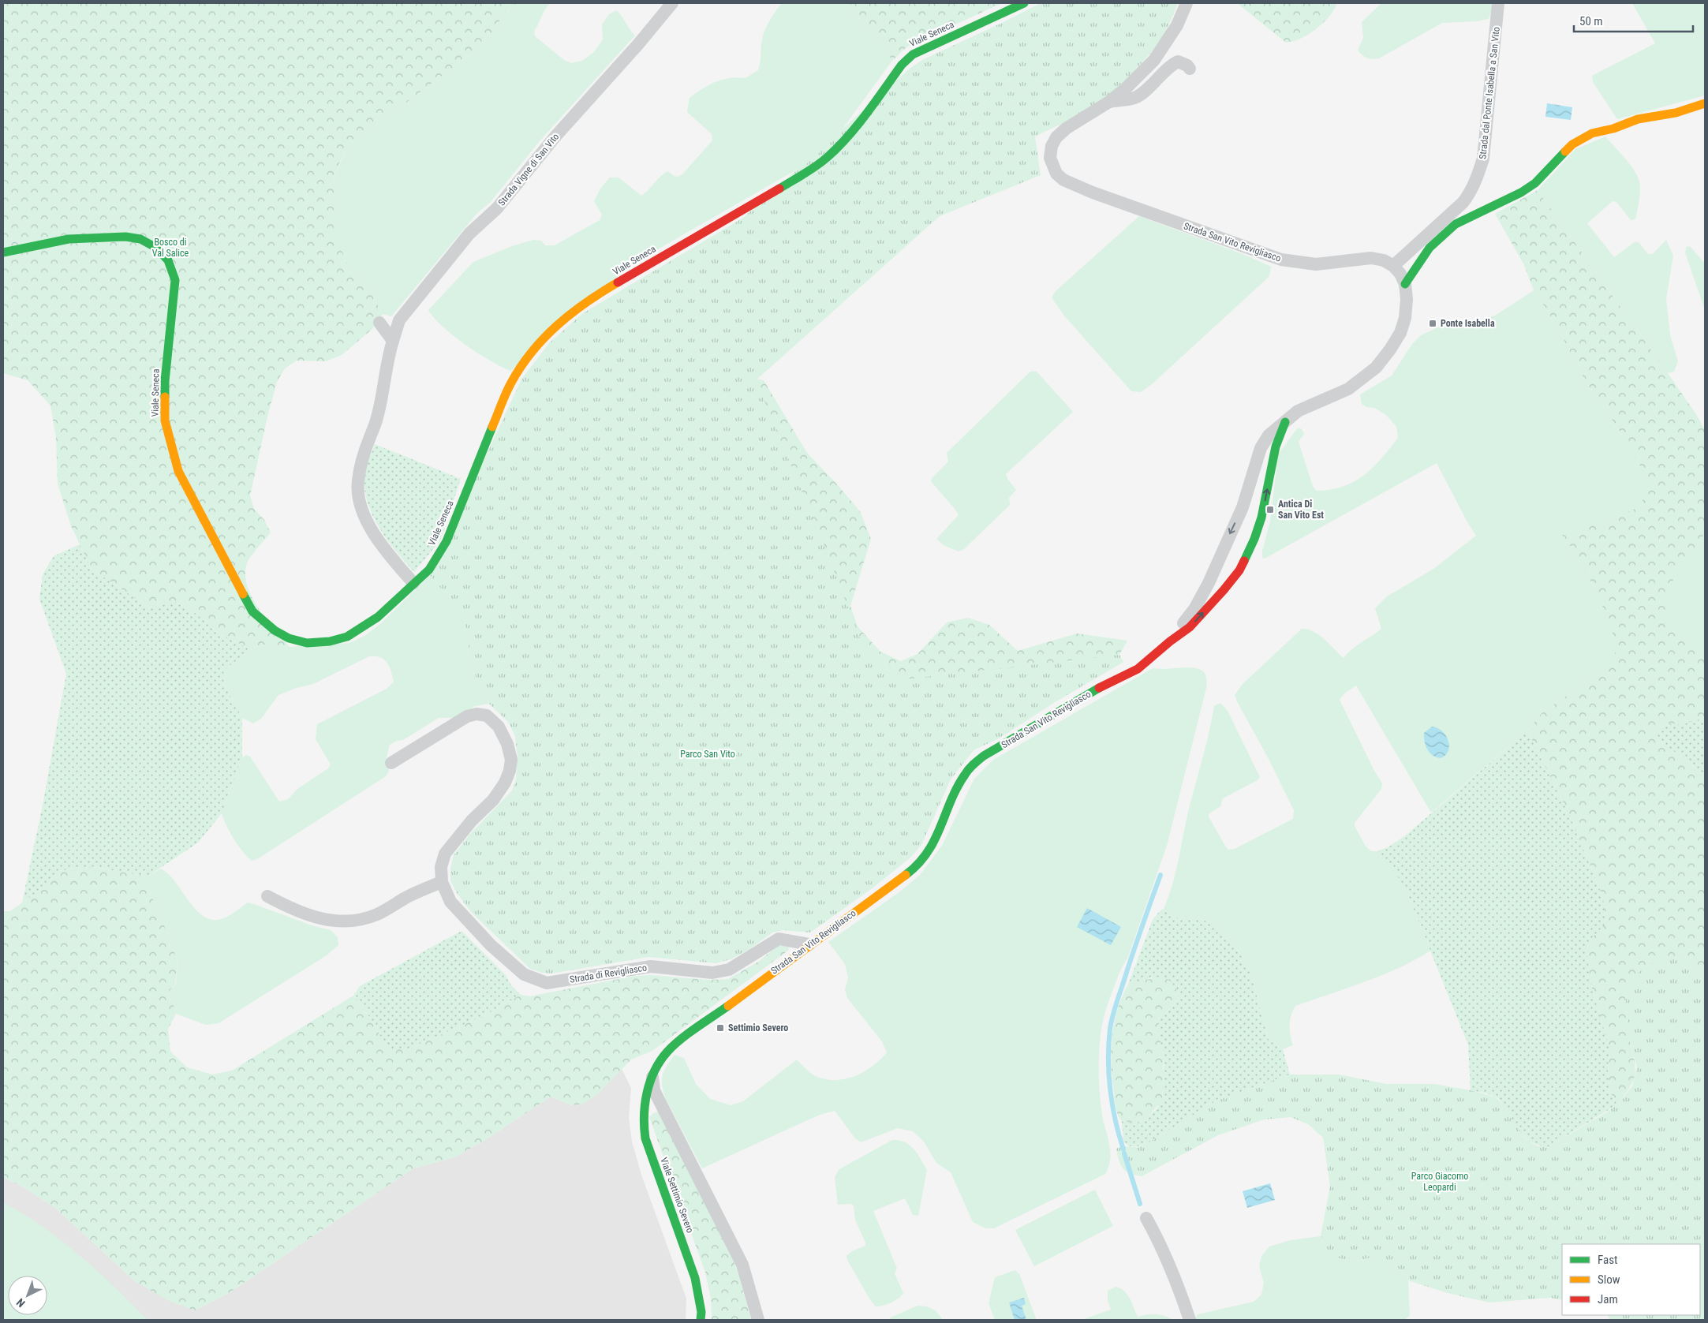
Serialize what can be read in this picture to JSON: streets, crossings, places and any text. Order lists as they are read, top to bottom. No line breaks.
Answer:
{"streets":{"street":["Viale Seneca","Strada dal Ponte Isabella a San Vito","Strada Vigne di San Vito","Strada San Vito Revigliasco","Strada di Revigliasco","Viale Settimio Severo"]},"crossings":[["Viale Seneca","Strada Vigne di San Vito"],["Strada dal Ponte Isabella a San Vito","Strada San Vito Revigliasco"],["Strada San Vito Revigliasco","Strada di Revigliasco"],["Strada San Vito Revigliasco","Viale Settimio Severo"]],"parks":["Bosco di Val Salice","Parco San Vito","Parco Giacomo Leopardi"],"places":{"transit":["Ponte Isabella","Antica Di San Vito Est","Settimio Severo"]},"legend":["Fast","Slow","Jam"],"scale_bar":"50 m","north":"bottom left"}
